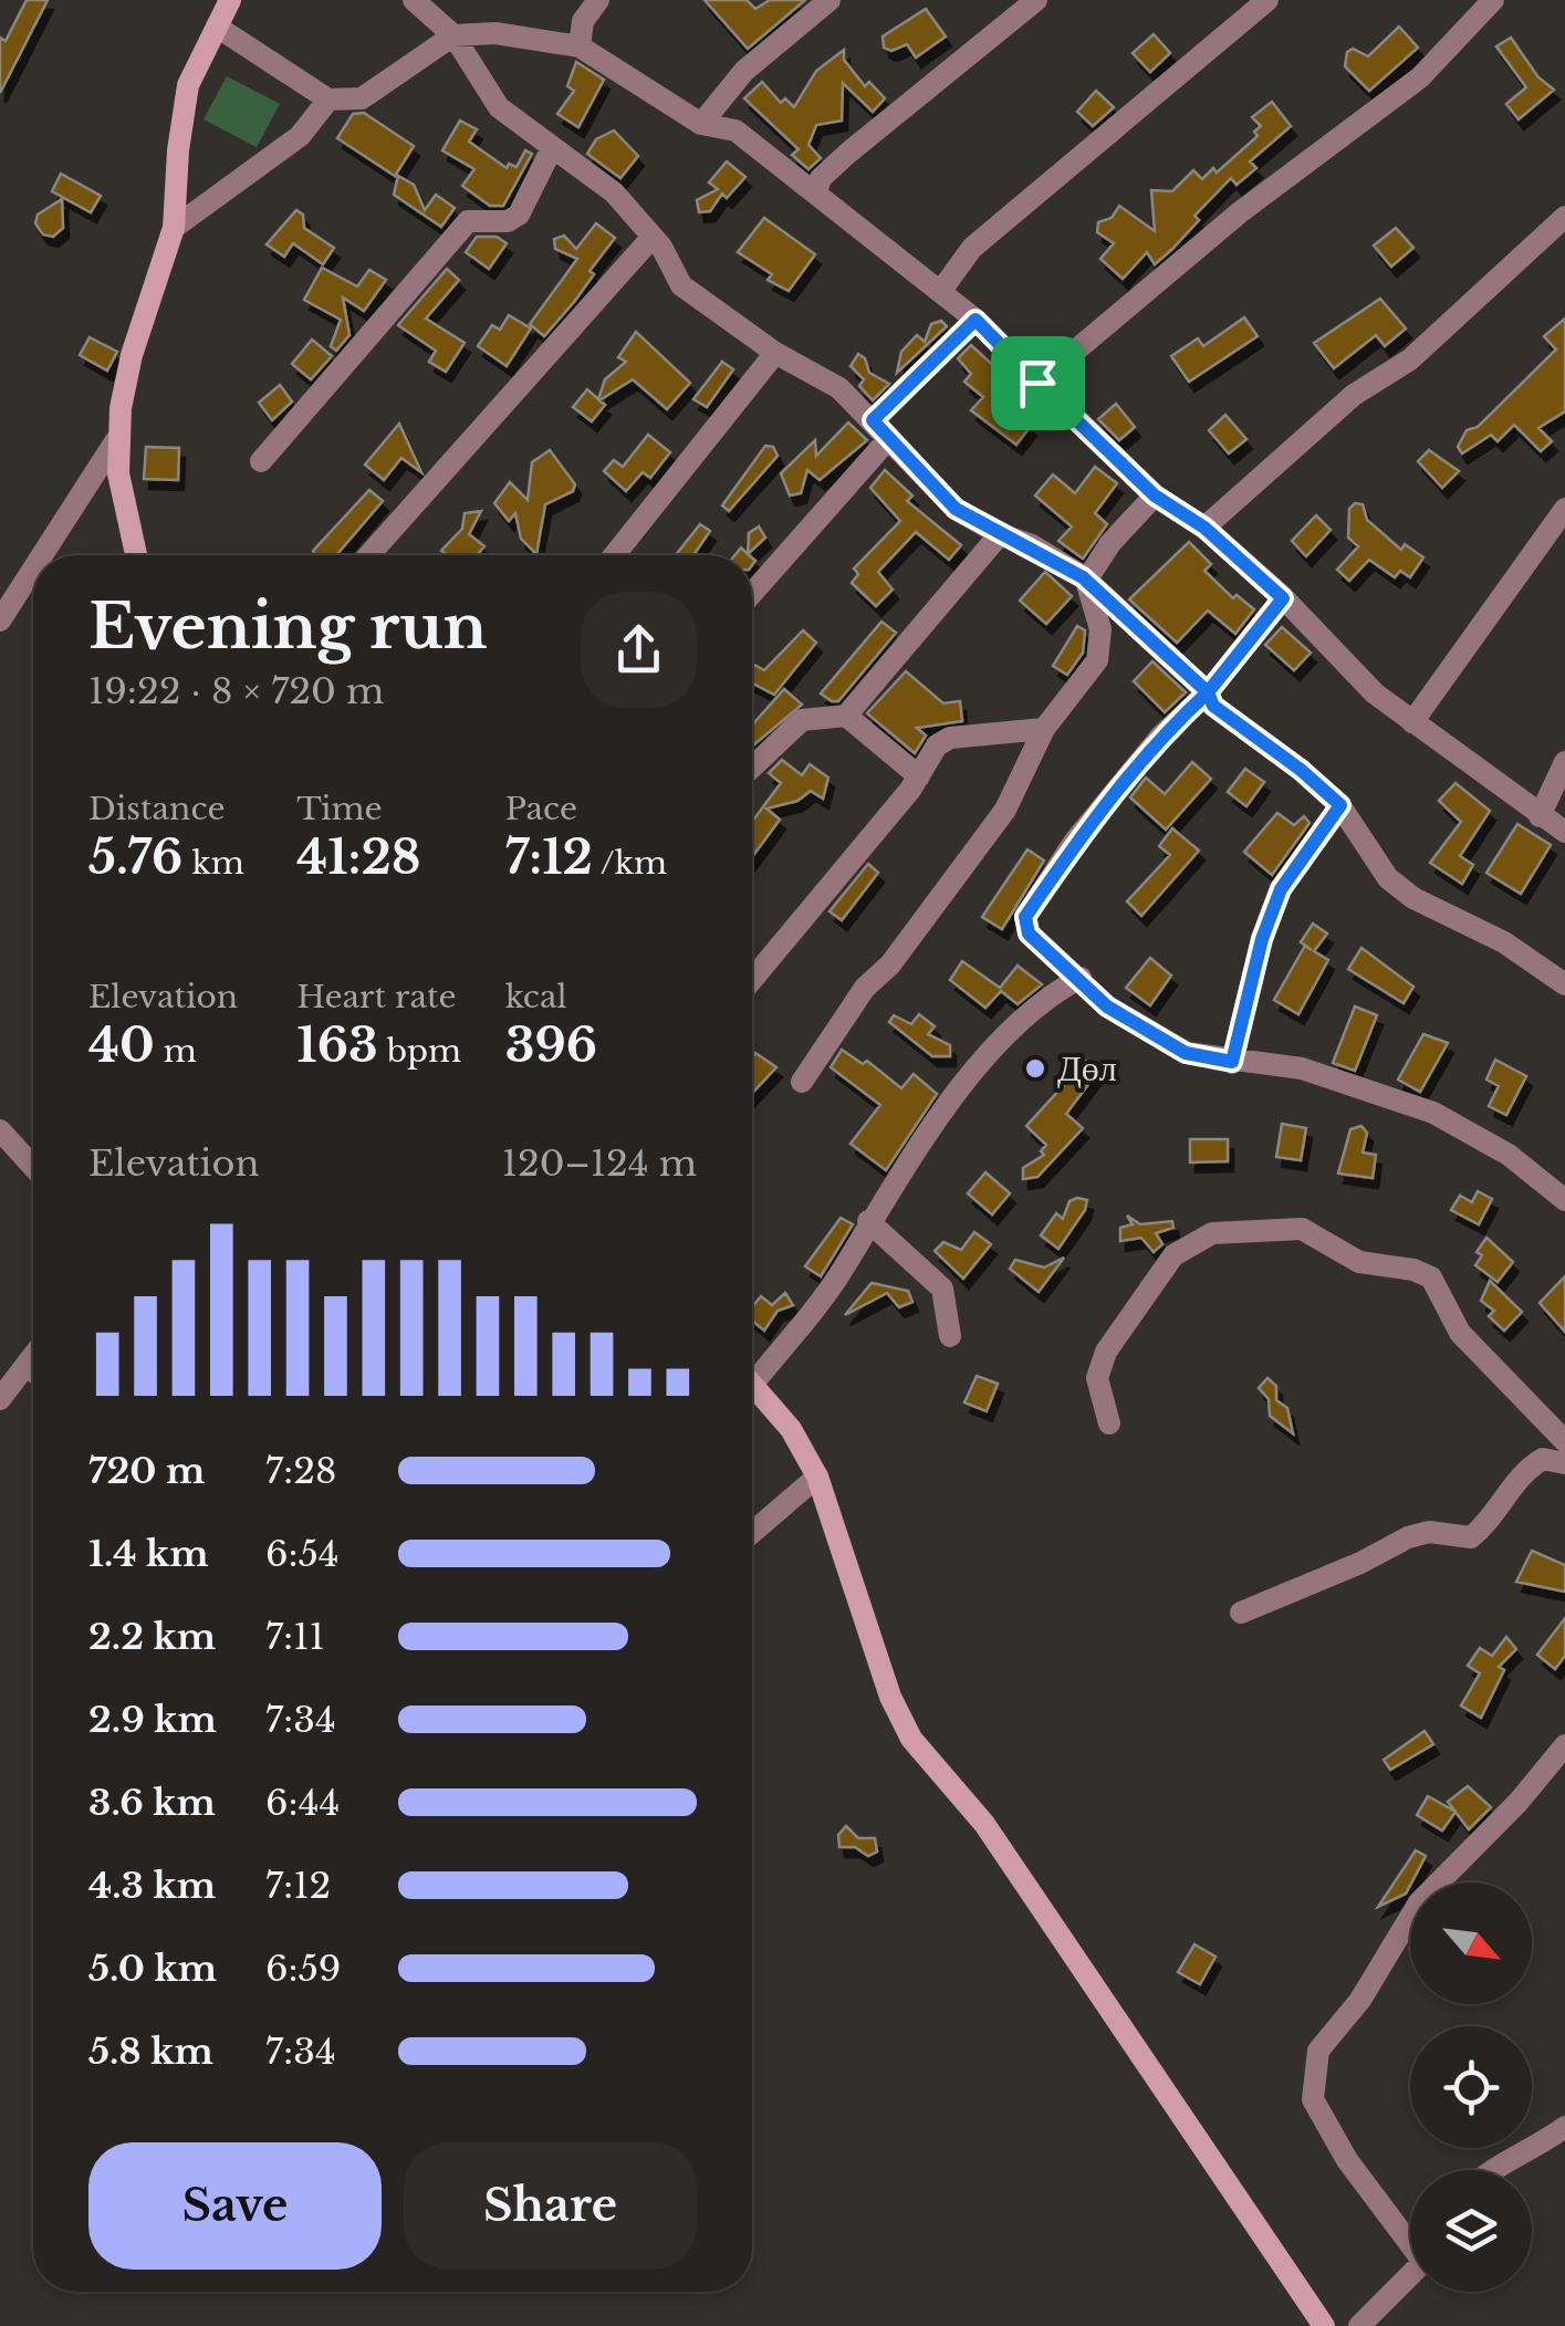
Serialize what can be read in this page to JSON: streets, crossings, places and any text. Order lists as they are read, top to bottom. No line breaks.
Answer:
{"places":["Дөл"],"north":"bottom right","page":{"heading":["Evening run","19:22 · 8 × 720 m"],"stats":[["Distance","5.76 km"],["Time","41:28"],["Pace","7:12 /km"],["Elevation","40 m"],["Heart rate","163 bpm"],["kcal","396"]],"chart":["Elevation","120–124 m"],"list":[{"name":"720 m","note":"7:28"},{"name":"1.4 km","note":"6:54"},{"name":"2.2 km","note":"7:11"},{"name":"2.9 km","note":"7:34"},{"name":"3.6 km","note":"6:44"},{"name":"4.3 km","note":"7:12"},{"name":"5.0 km","note":"6:59"},{"name":"5.8 km","note":"7:34"}],"buttons":["Save","Share"]}}
